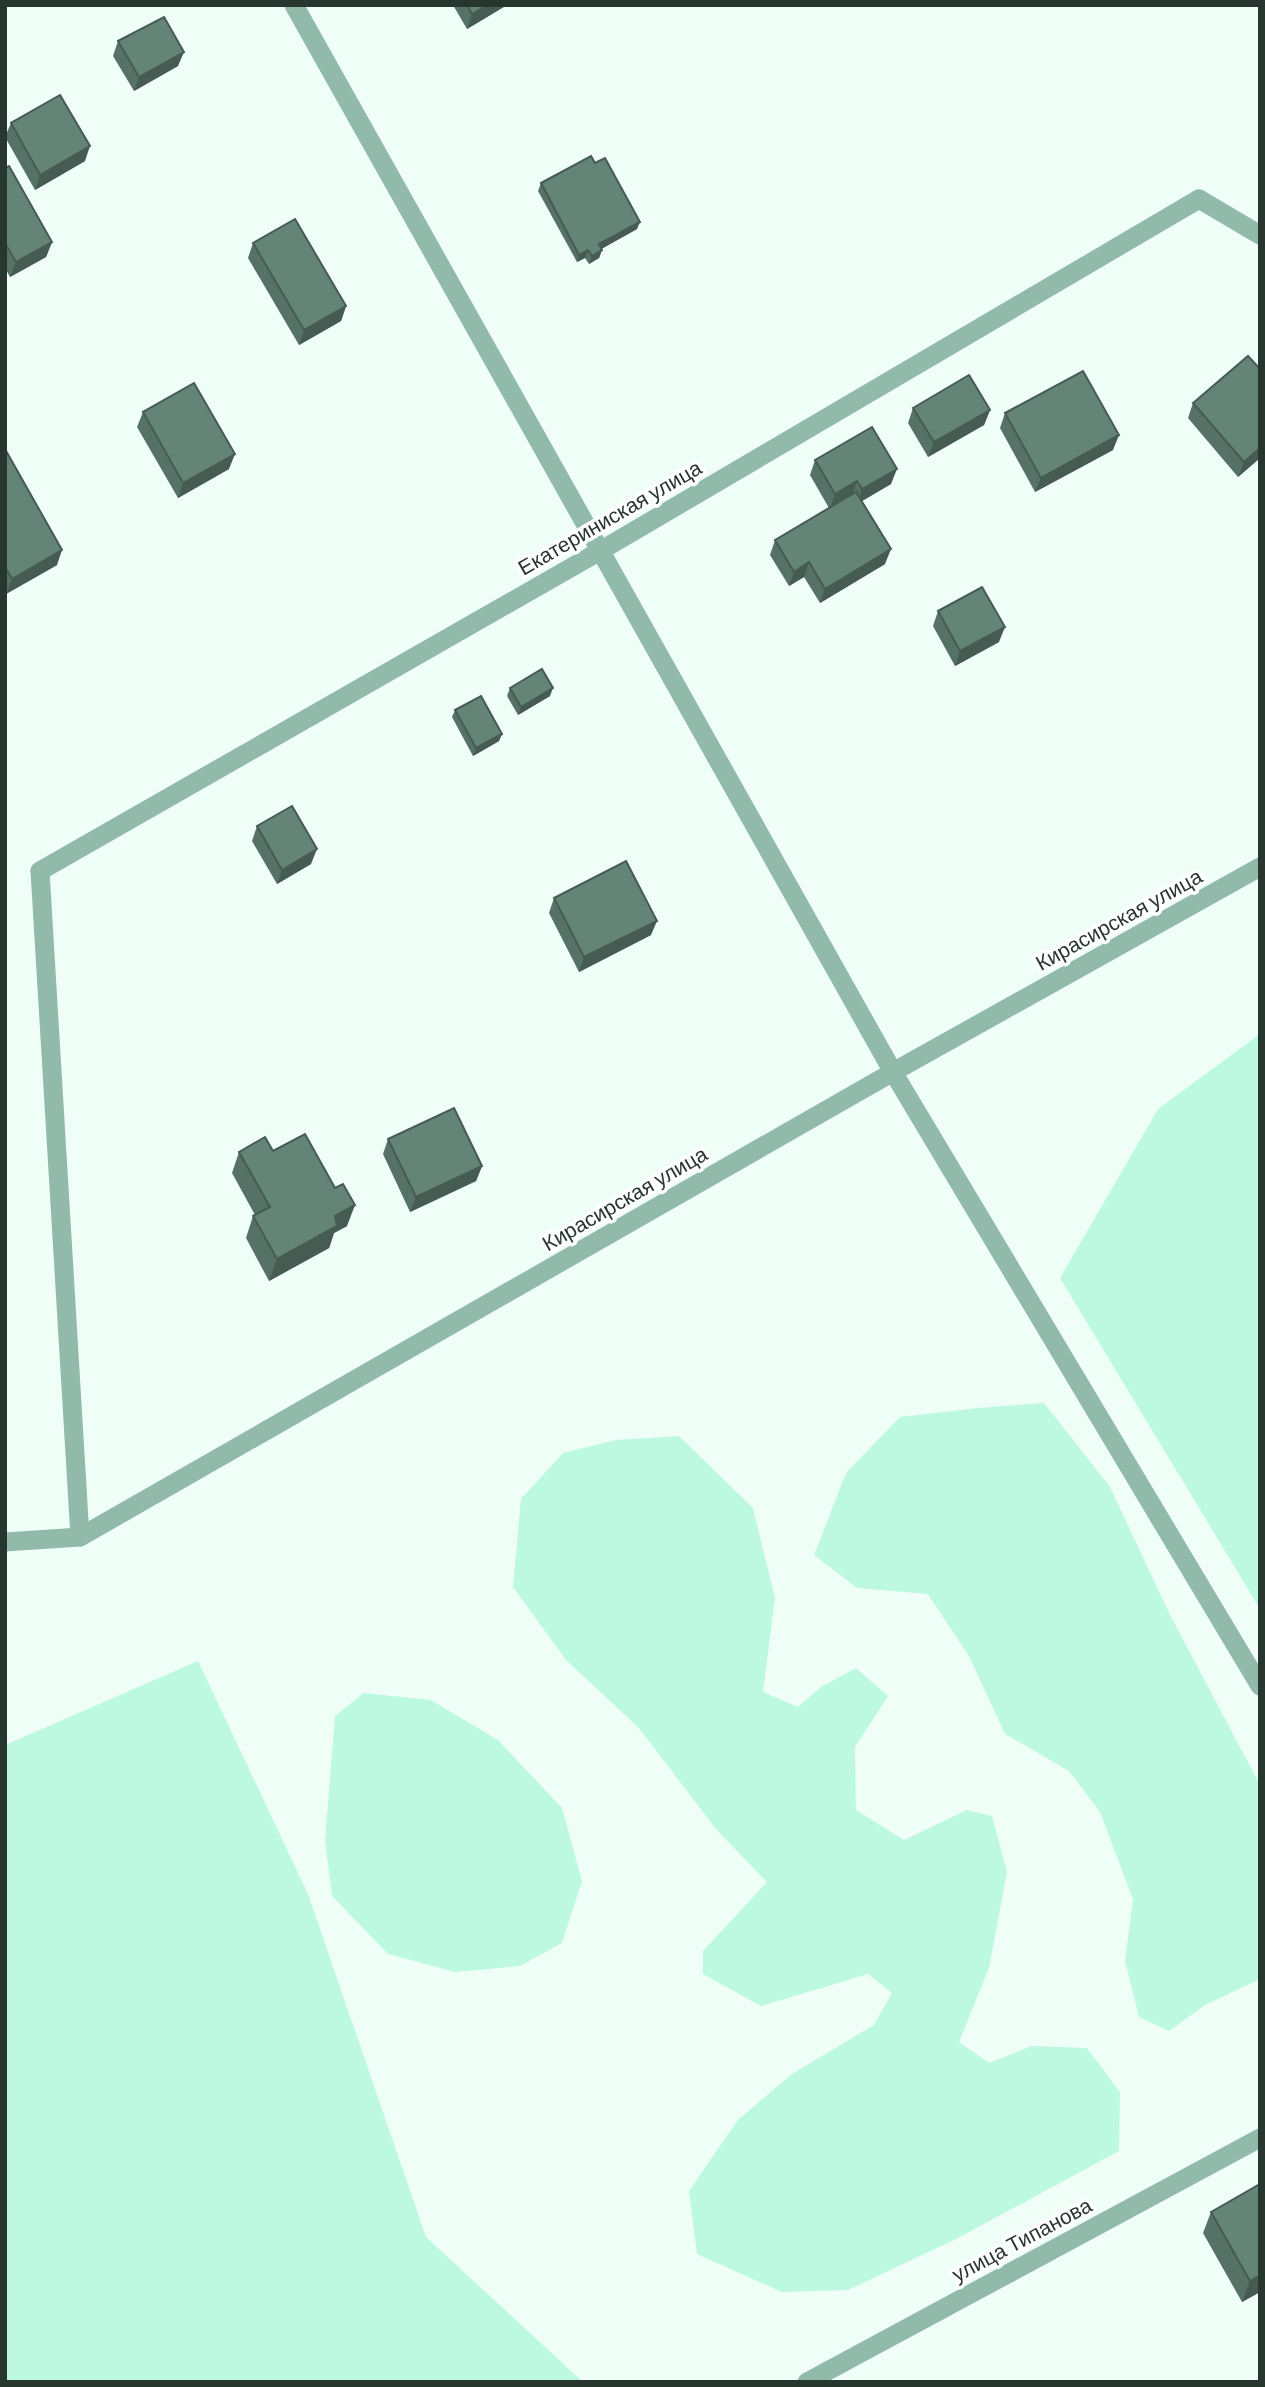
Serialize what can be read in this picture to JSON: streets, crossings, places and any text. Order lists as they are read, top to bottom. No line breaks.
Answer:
{"streets":{"street":["Екатериниская улица","Кирасирская улица","улица Типанова"]},"crossings":[["Екатериниская улица","Кирасирская улица"]]}
